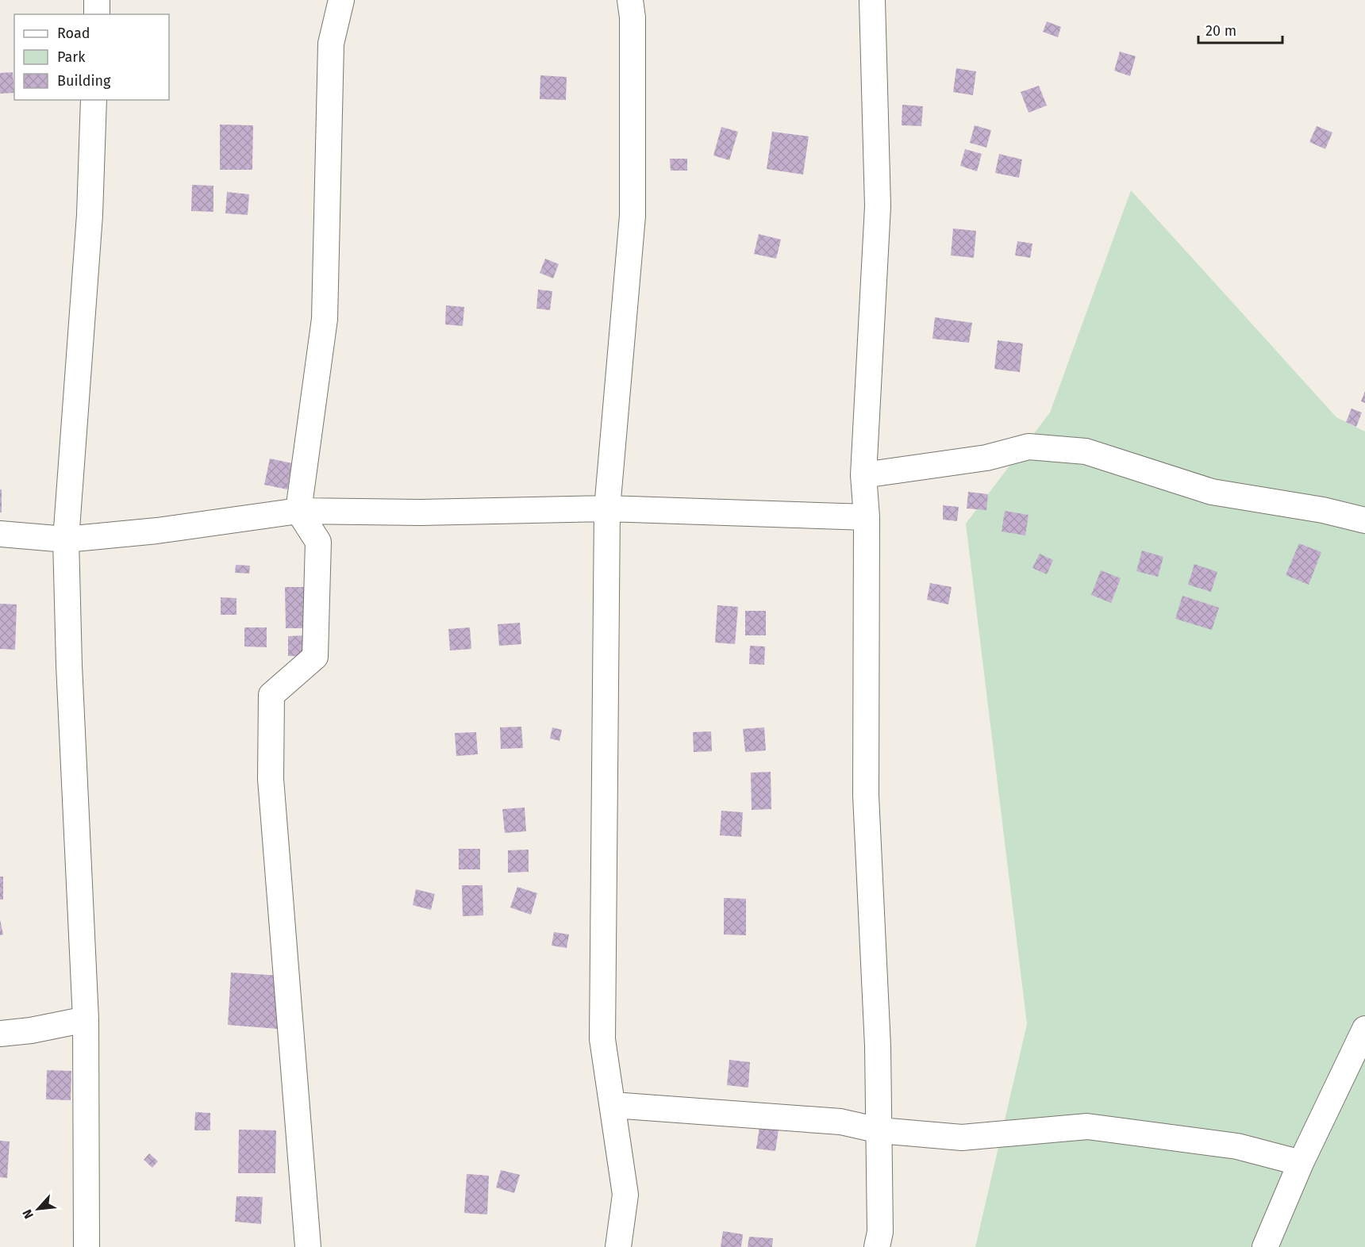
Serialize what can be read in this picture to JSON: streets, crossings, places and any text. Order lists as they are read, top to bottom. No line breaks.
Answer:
{"legend":["Road","Park","Building"],"scale_bar":"20 m","north":"bottom left"}
